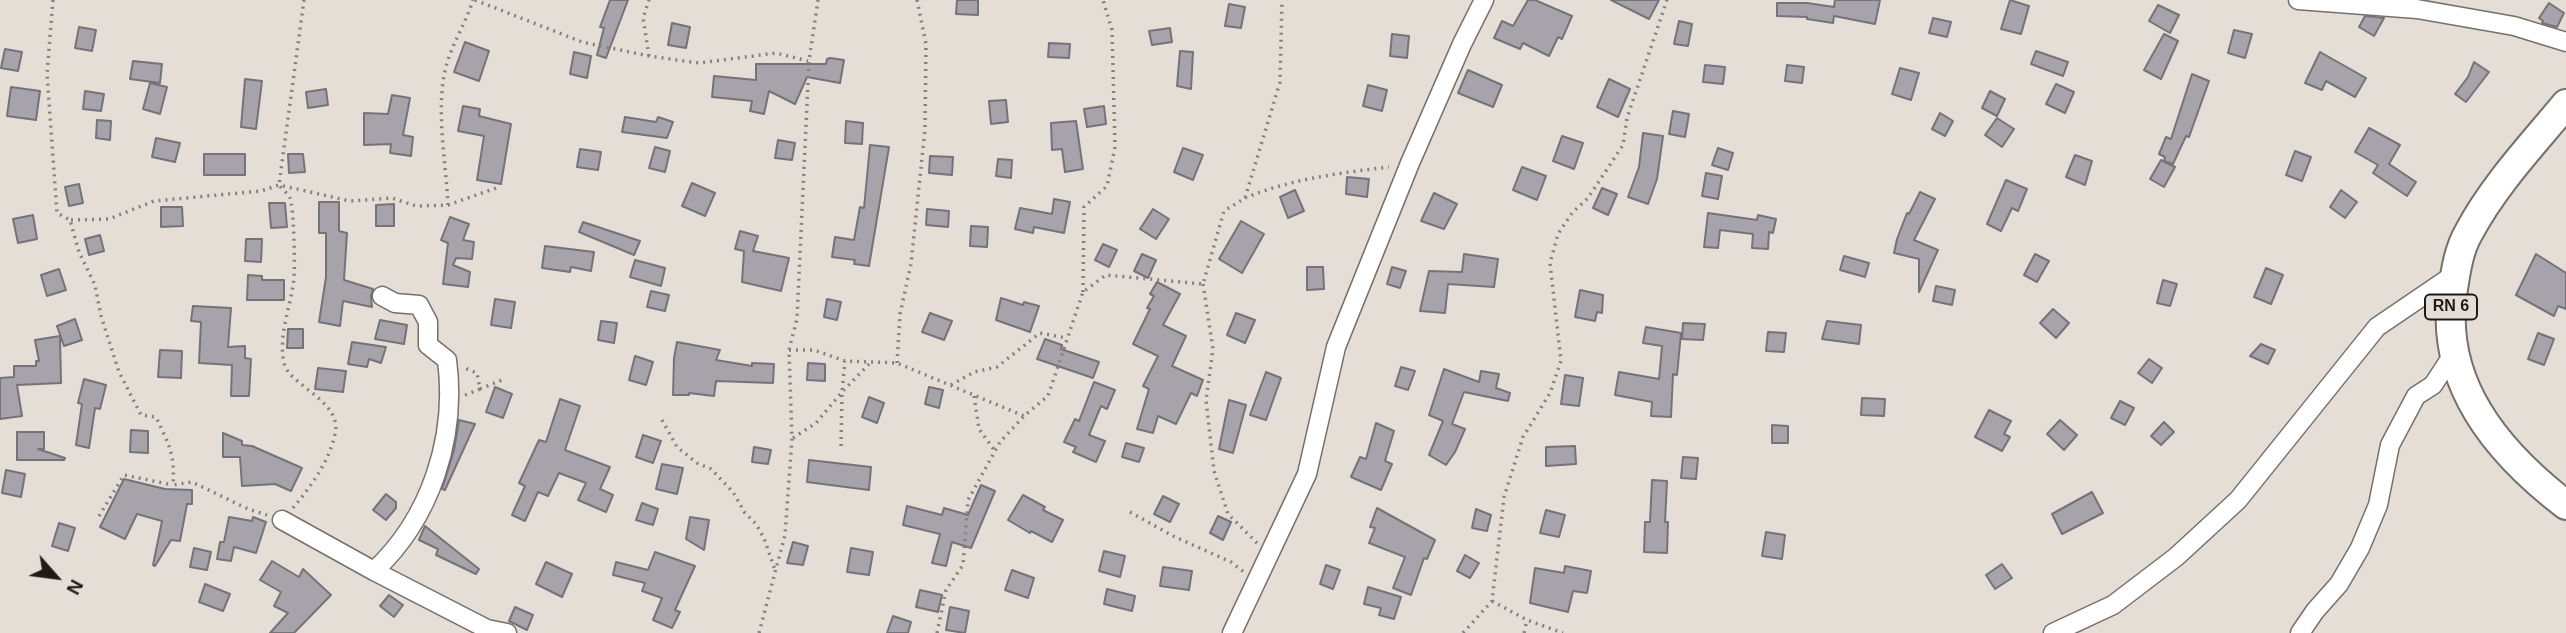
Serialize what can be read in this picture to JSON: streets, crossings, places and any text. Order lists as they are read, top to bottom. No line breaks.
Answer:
{"streets":{"main road":["RN 6"]},"north":"bottom right"}
